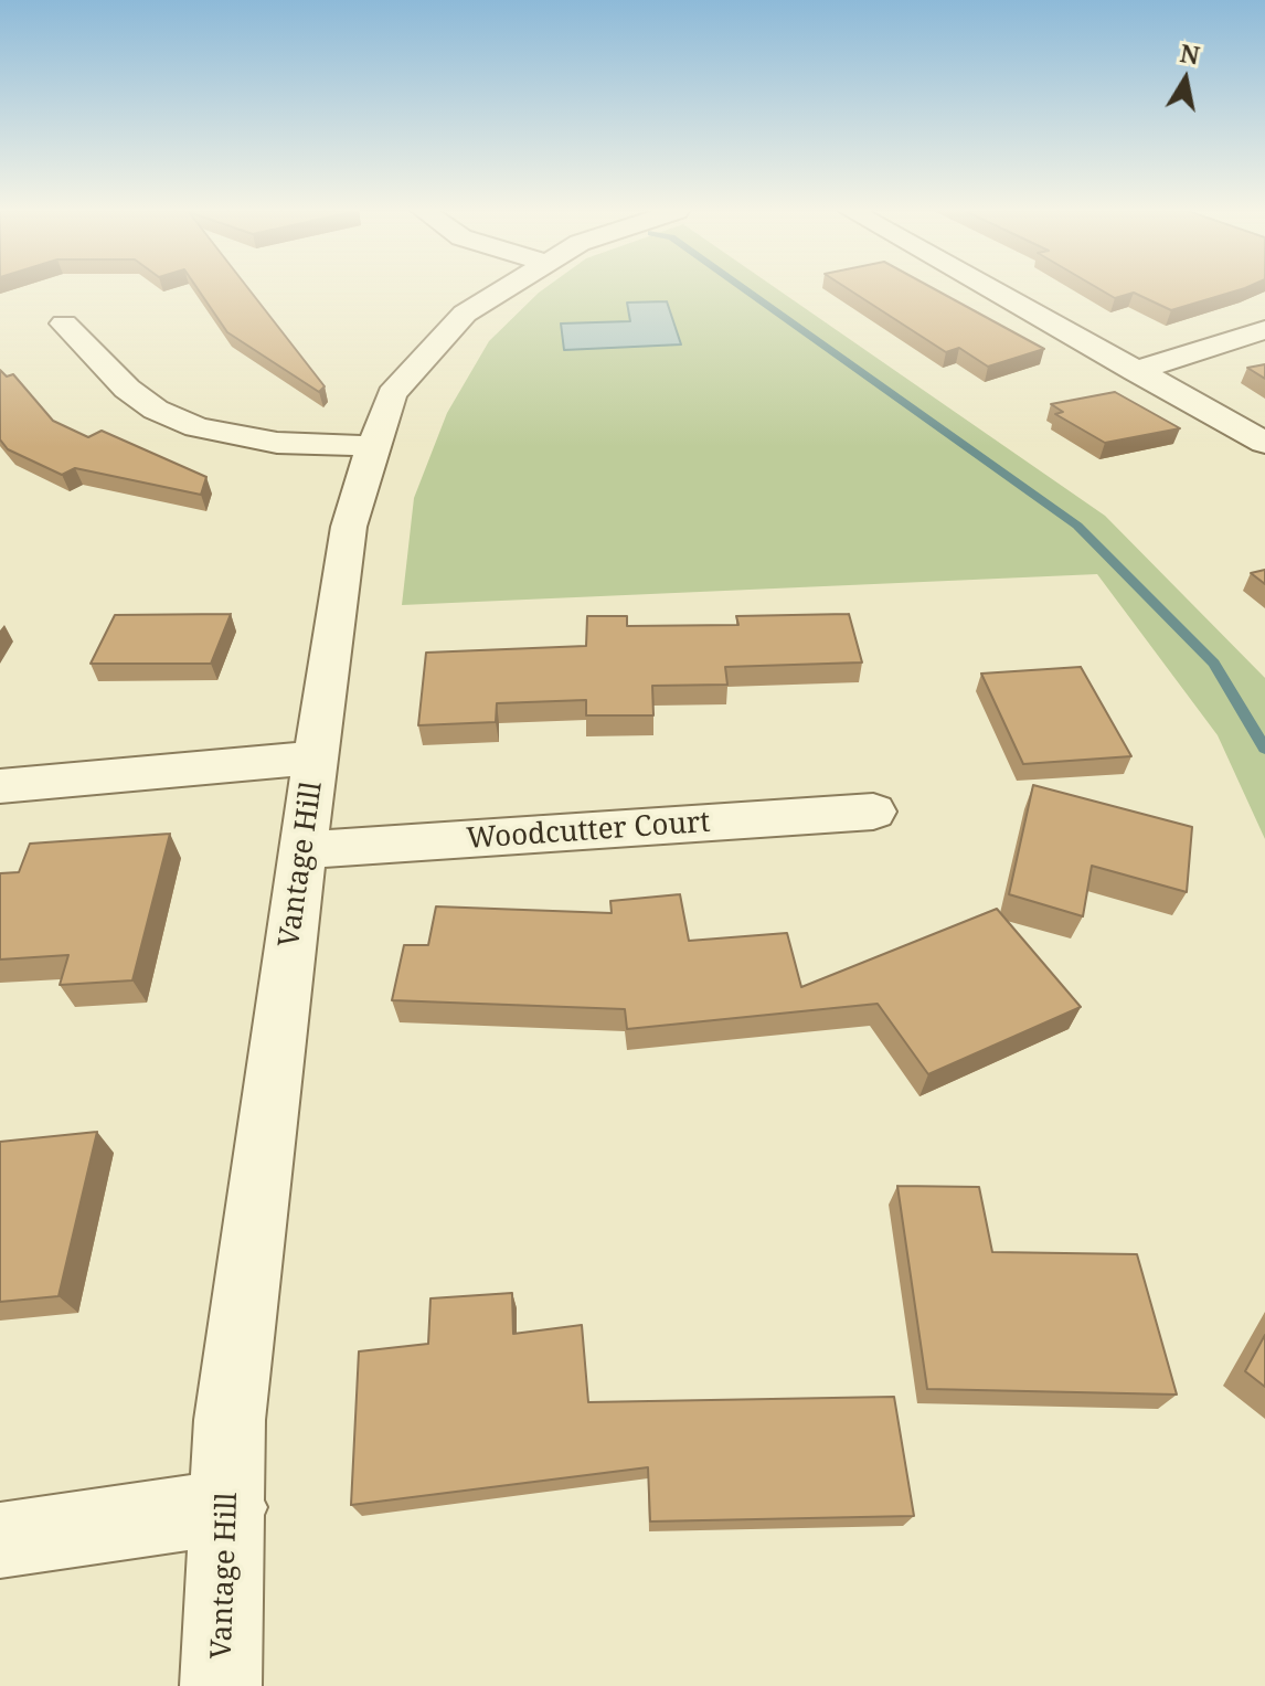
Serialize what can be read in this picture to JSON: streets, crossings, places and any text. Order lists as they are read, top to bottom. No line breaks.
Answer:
{"streets":{"street":["Woodcutter Court","Vantage Hill"]},"crossings":[["Woodcutter Court","Vantage Hill"]],"north":"top"}
